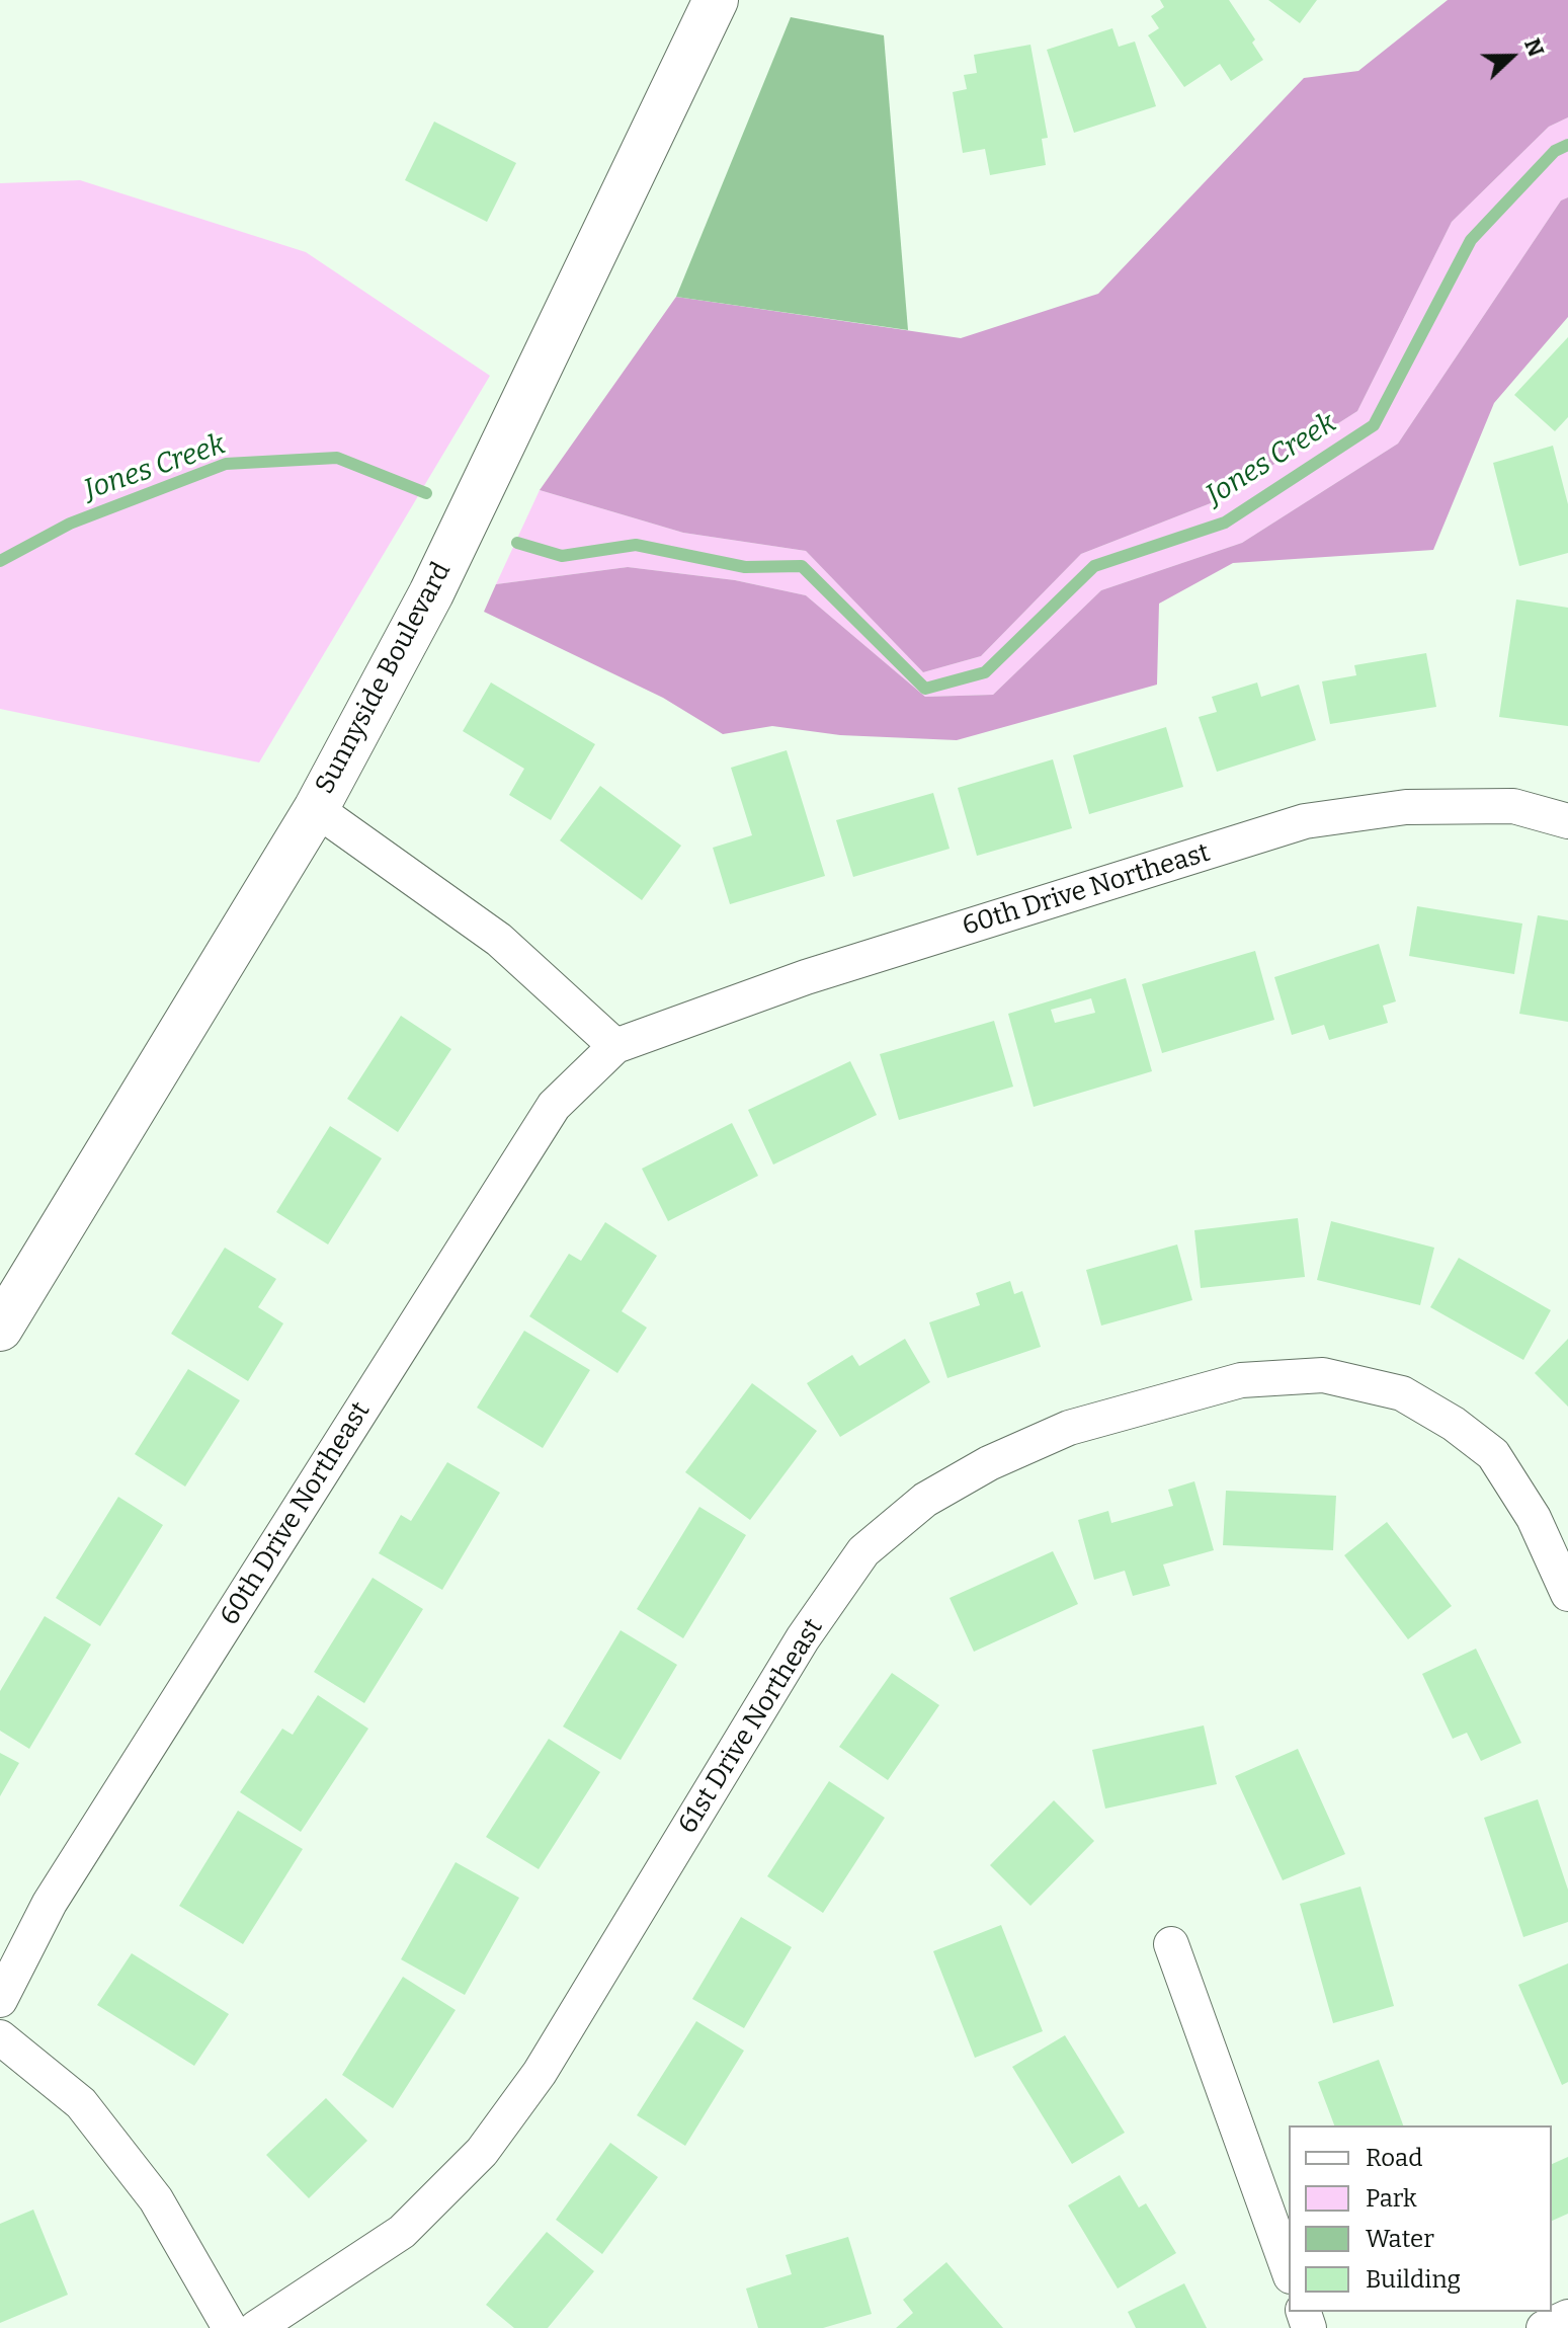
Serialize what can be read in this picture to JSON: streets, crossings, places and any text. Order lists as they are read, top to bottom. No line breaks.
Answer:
{"streets":{"street":["Sunnyside Boulevard","60th Drive Northeast","61st Drive Northeast"]},"water":["Jones Creek"],"legend":["Road","Park","Water","Building"],"north":"right"}
